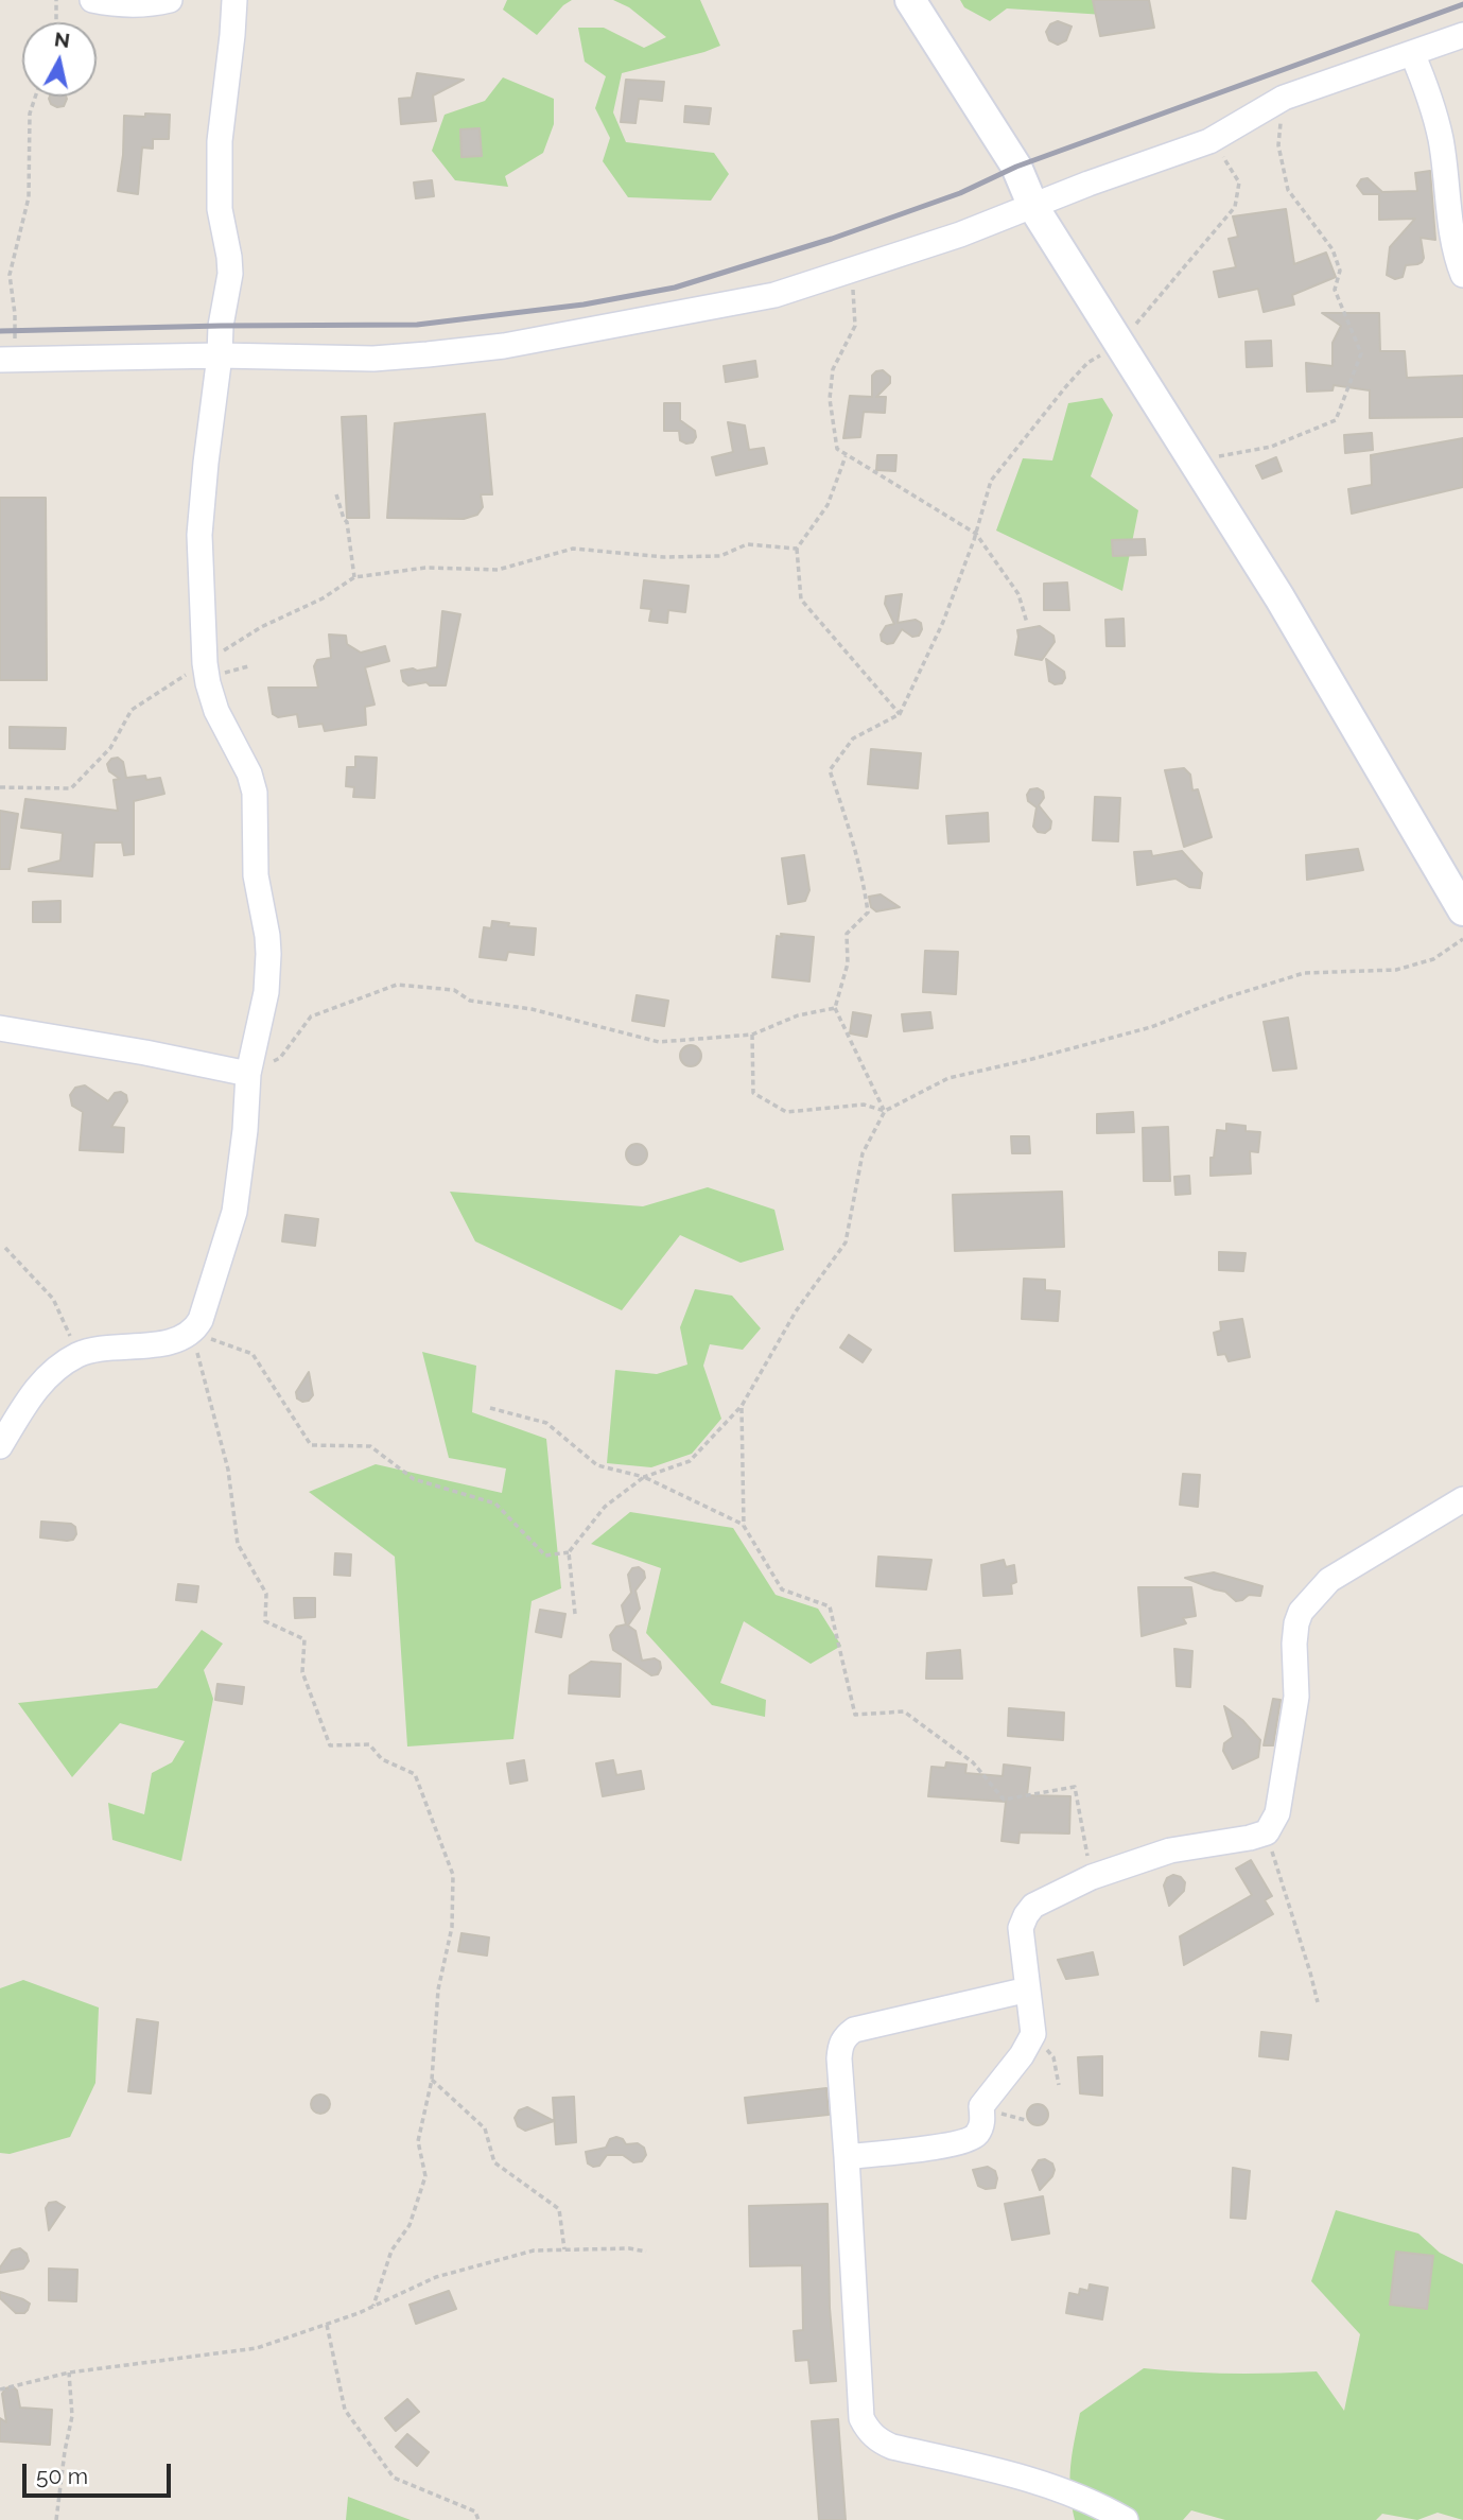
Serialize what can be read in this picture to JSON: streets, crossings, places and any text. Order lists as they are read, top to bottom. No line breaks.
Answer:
{"scale_bar":"50 m","north":"top"}
